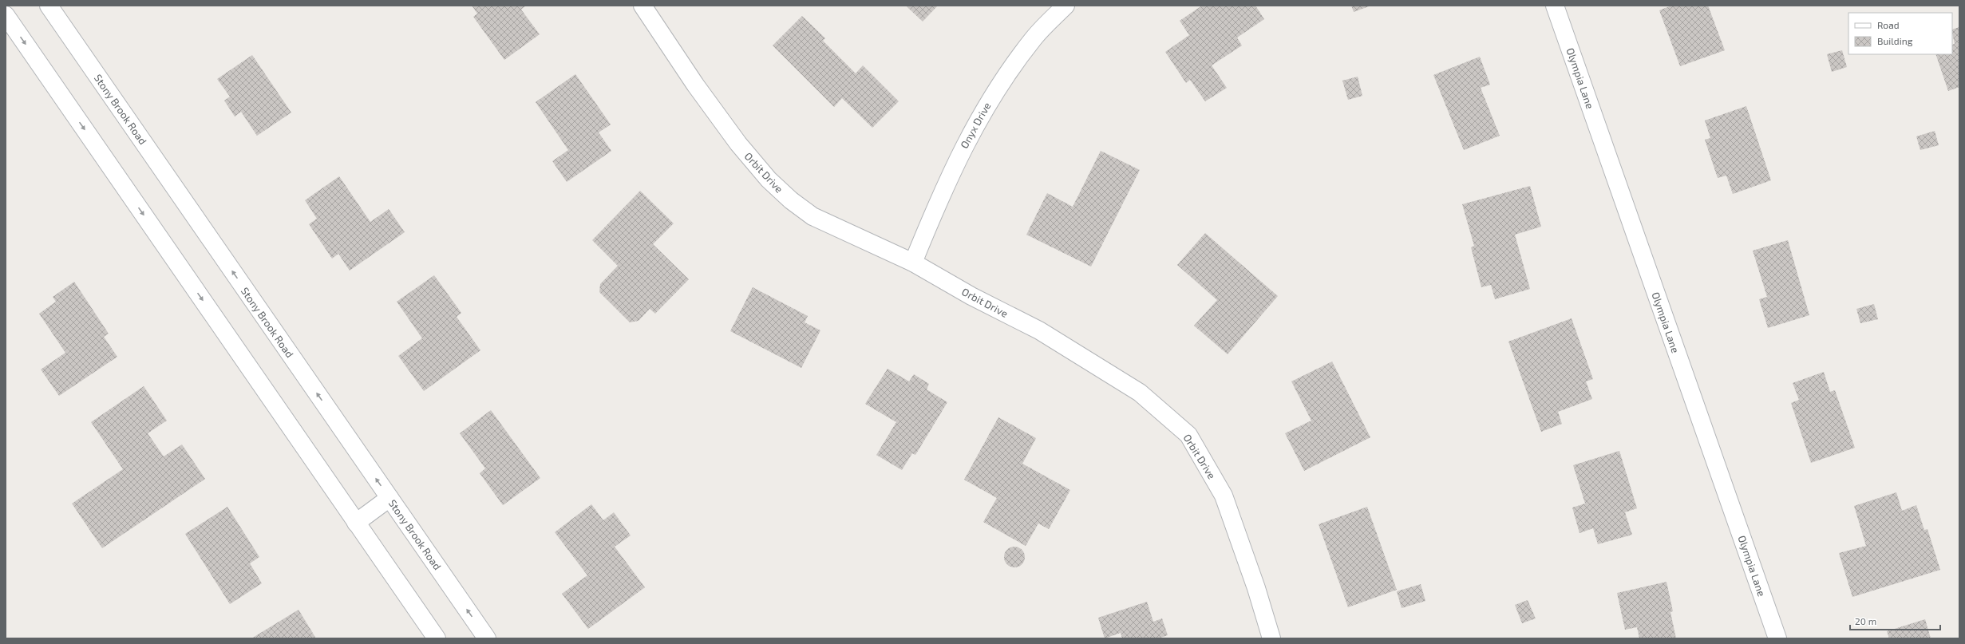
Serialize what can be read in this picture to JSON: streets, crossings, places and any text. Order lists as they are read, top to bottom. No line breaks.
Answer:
{"streets":{"street":["Olympia Lane","Stony Brook Road","Onyx Drive","Orbit Drive"]},"crossings":[["Onyx Drive","Orbit Drive"]],"legend":["Road","Building"],"scale_bar":"20 m"}
